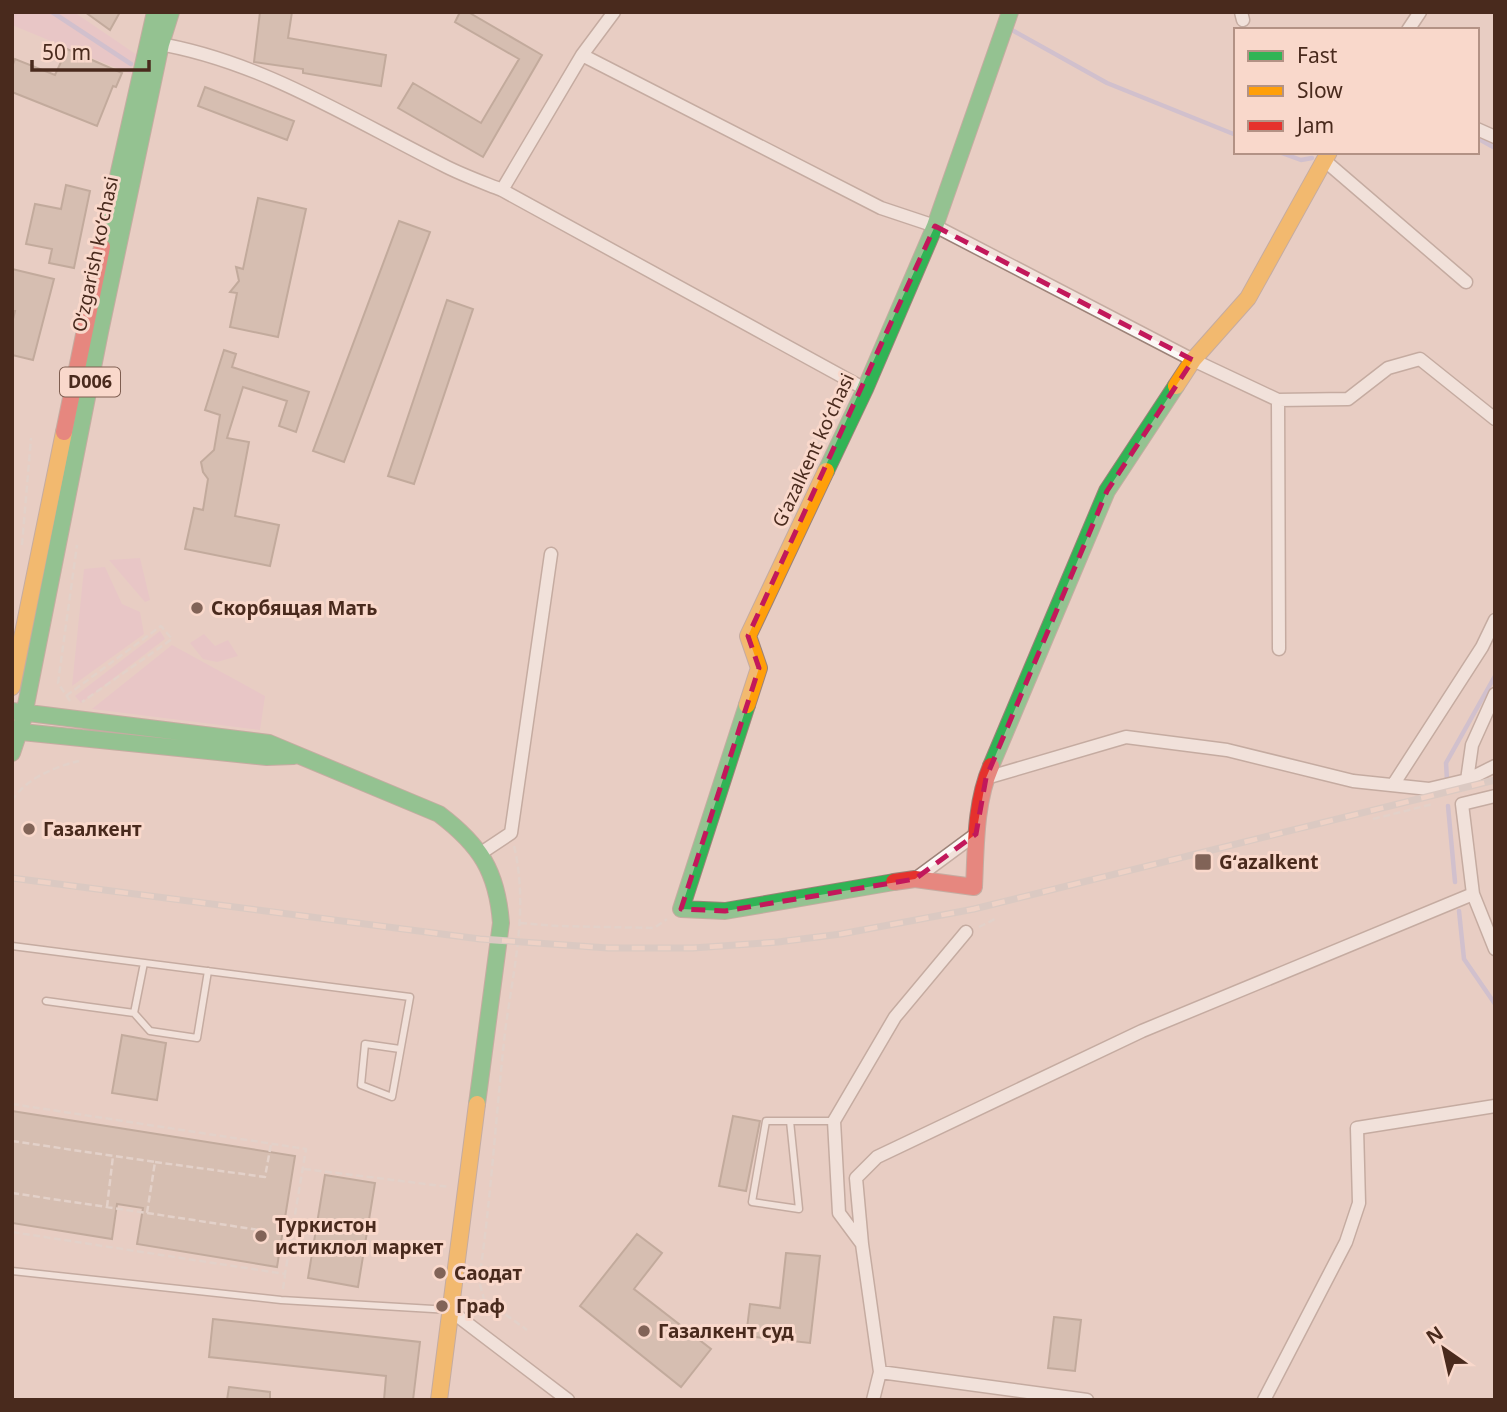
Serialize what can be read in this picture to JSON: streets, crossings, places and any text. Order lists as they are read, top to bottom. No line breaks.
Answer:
{"streets":{"main road":["Oʻzgarish koʻchasi","D006","Gʻazalkent koʻchasi"]},"places":{"other":["Скорбящая Мать","Газалкент","Туркистон истиклол маркет","Саодат","Граф","Газалкент суд"],"transit":["Gʻazalkent"]},"legend":["Fast","Slow","Jam"],"scale_bar":"50 m","north":"top left"}
